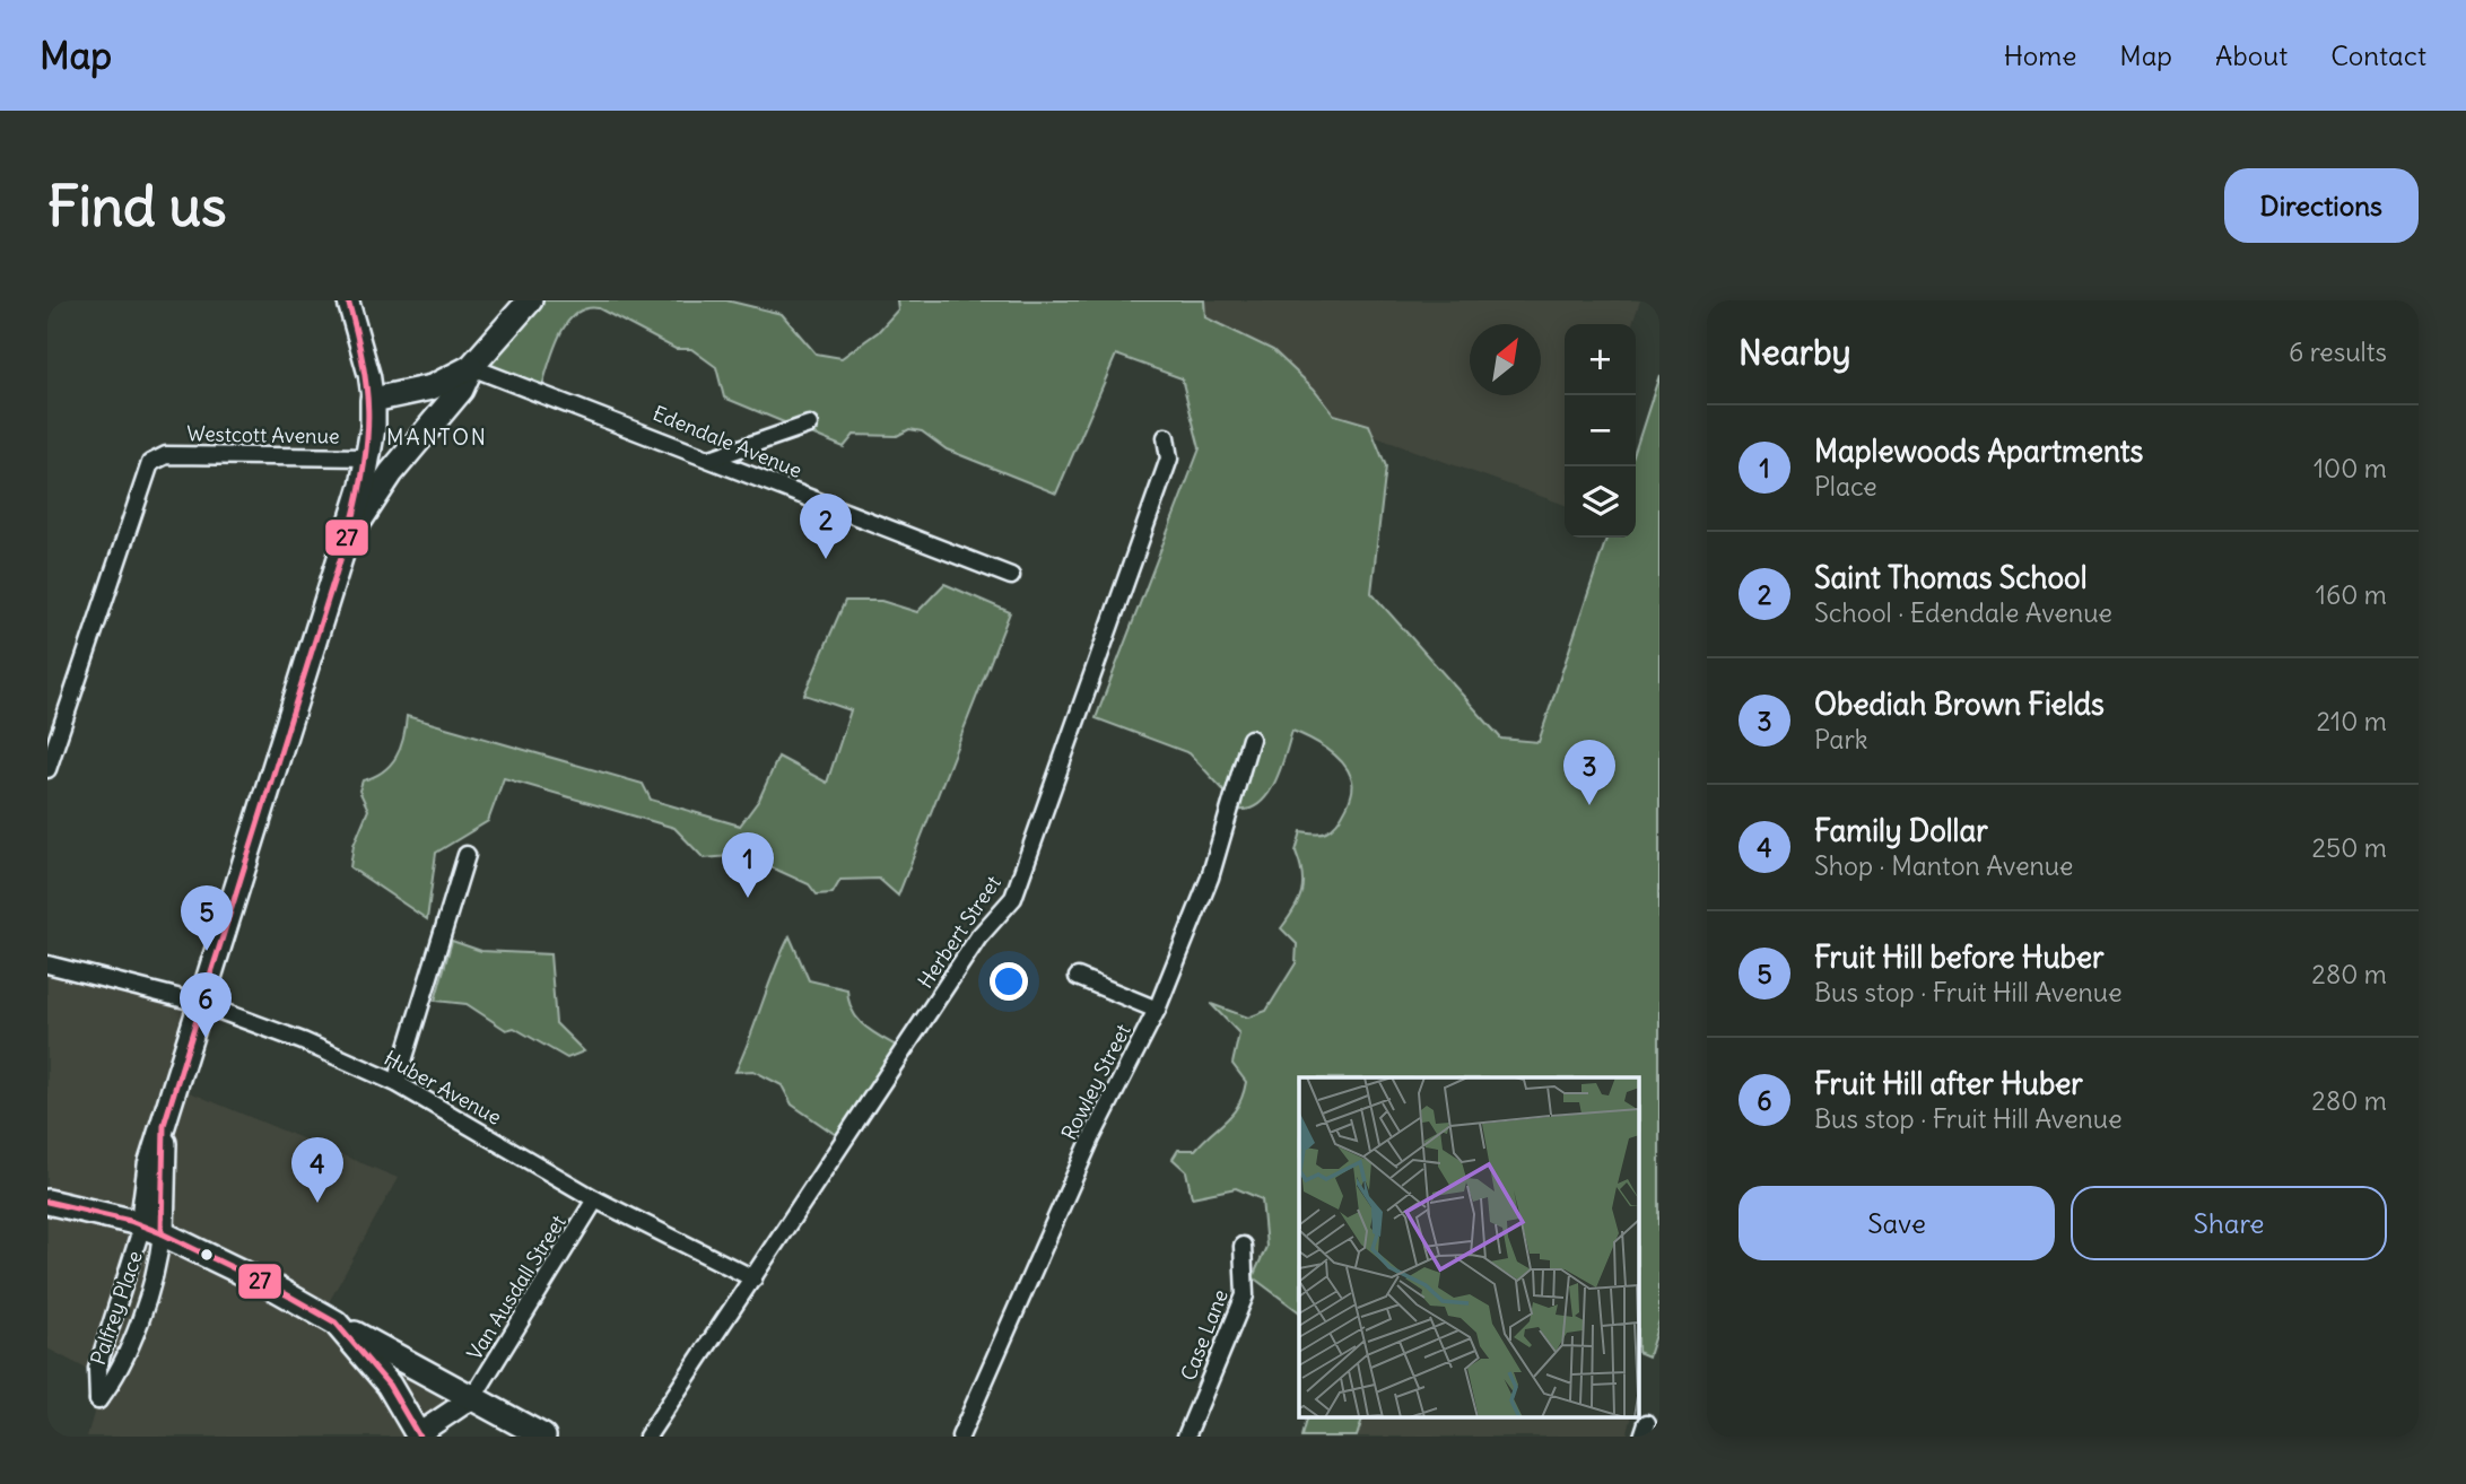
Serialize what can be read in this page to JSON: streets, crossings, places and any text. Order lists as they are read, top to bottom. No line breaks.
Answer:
{"streets":{"street":["Westcott Avenue","Edendale Avenue","Herbert Street","Rowley Street","Huber Avenue","Van Ausdall Street","Palfrey Place","Case Lane"]},"crossings":[["Herbert Street","Huber Avenue"],["Huber Avenue","Van Ausdall Street"]],"districts":["MANTON"],"lines":["transit line 27"],"north":"top right","page":{"header":"Map","nav":["Home","Map","About","Contact"],"buttons":["Directions",["Save","Share"]],"title":"Find us","heading":["Nearby","6 results"],"map_buttons":["+","−"],"list":[{"mark":"1","name":"Maplewoods Apartments","note":"Place","value":"100 m"},{"mark":"2","name":"Saint Thomas School","note":"School · Edendale Avenue","value":"160 m"},{"mark":"3","name":"Obediah Brown Fields","note":"Park","value":"210 m"},{"mark":"4","name":"Family Dollar","note":"Shop · Manton Avenue","value":"250 m"},{"mark":"5","name":"Fruit Hill before Huber","note":"Bus stop · Fruit Hill Avenue","value":"280 m"},{"mark":"6","name":"Fruit Hill after Huber","note":"Bus stop · Fruit Hill Avenue","value":"280 m"}],"pins":["2","3","1","5","6","4"]}}
